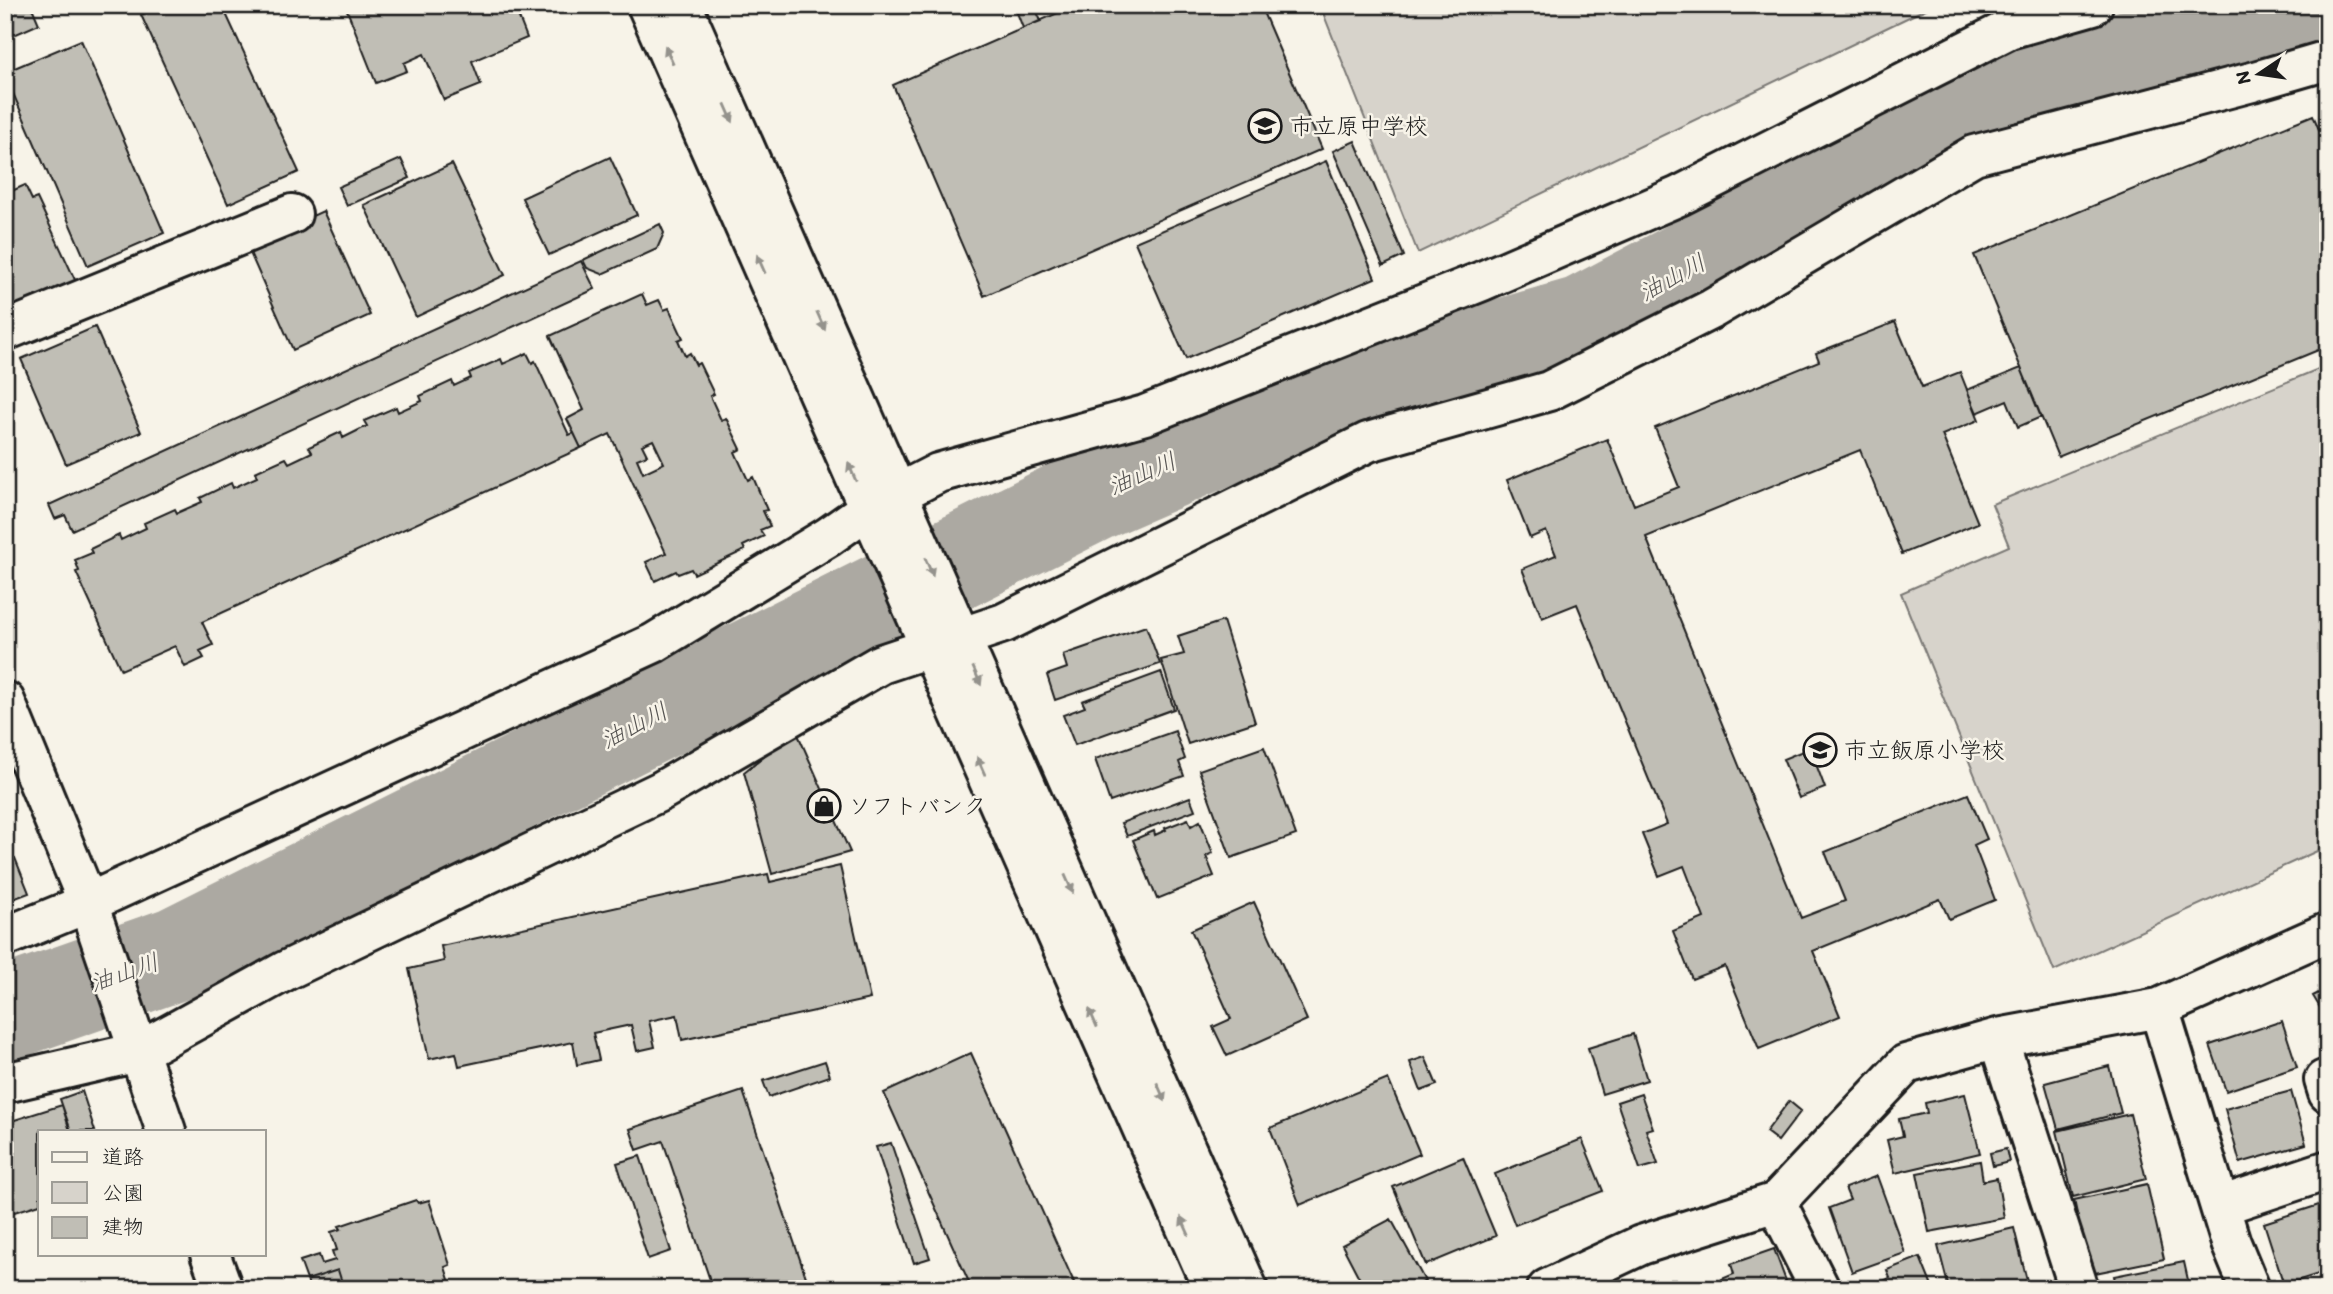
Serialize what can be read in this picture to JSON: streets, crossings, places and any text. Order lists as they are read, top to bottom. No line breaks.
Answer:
{"water":["油山川"],"places":{"school or university":["市立原中学校","市立飯原小学校"],"shop":["ソフトバンク"]},"legend":["道路","公園","建物"],"north":"left"}
